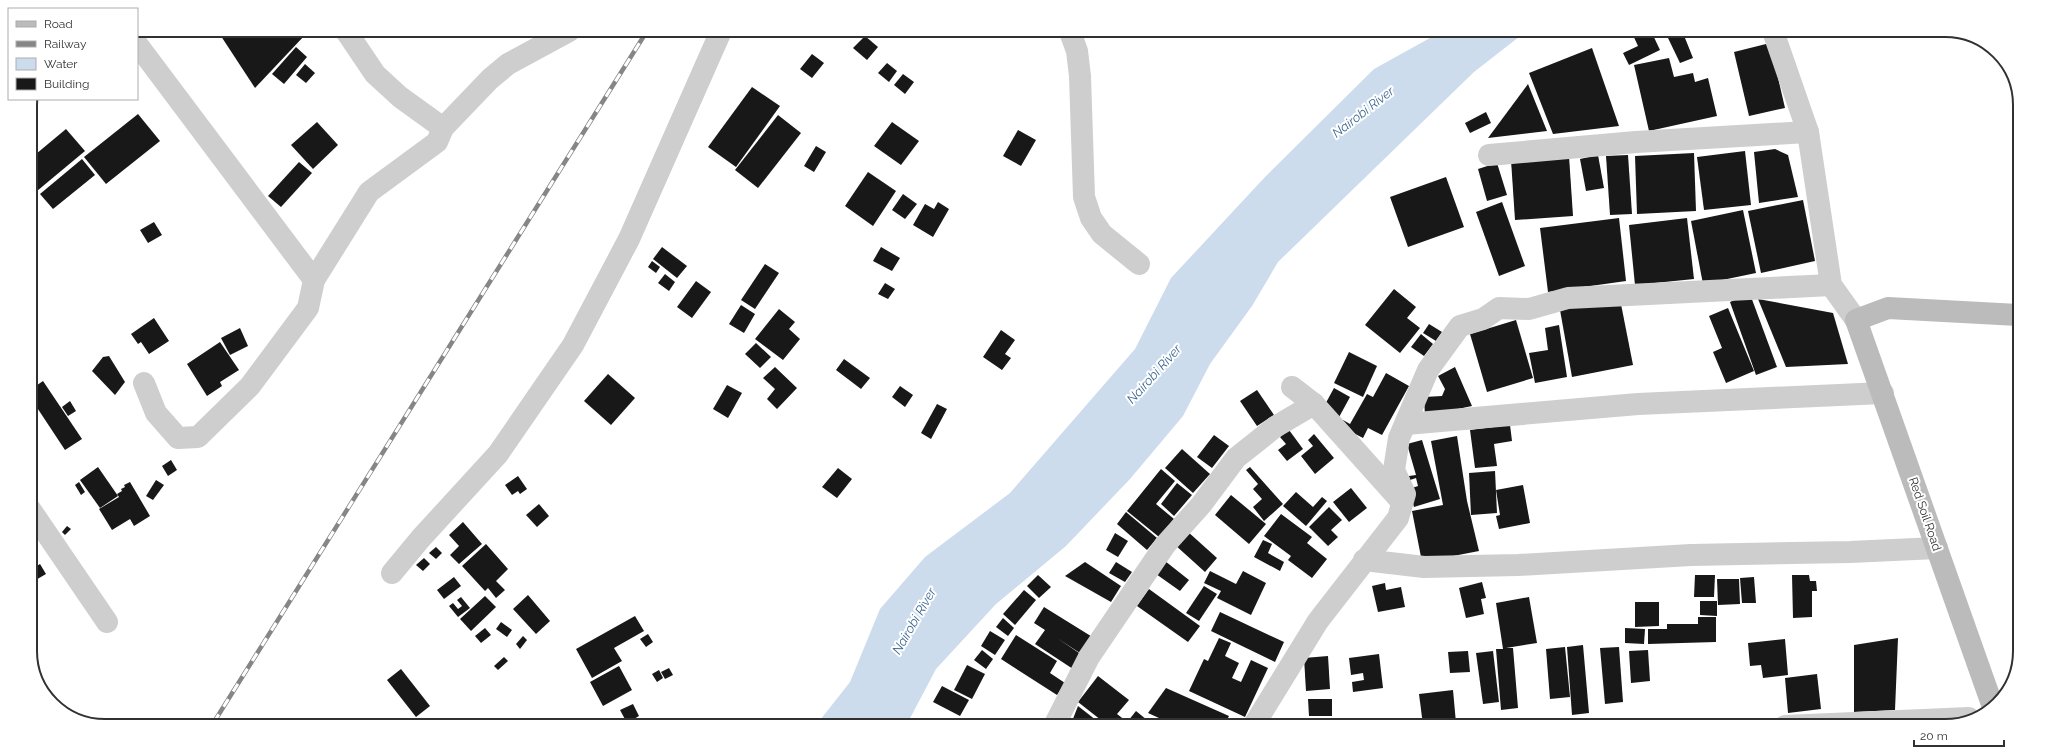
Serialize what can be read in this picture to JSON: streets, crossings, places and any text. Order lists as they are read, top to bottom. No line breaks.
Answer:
{"streets":{"street":["Red Soil Road"]},"water":["Nairobi River"],"legend":["Road","Railway","Water","Building"],"scale_bar":"20 m"}
